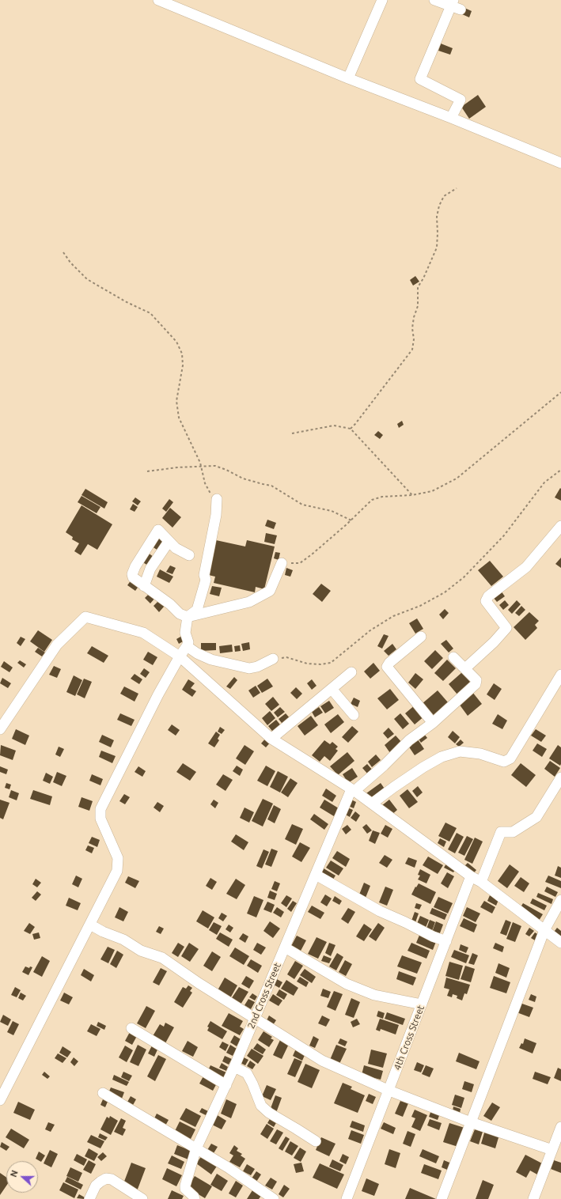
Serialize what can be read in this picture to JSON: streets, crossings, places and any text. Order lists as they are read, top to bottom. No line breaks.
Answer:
{"streets":{"street":["2nd Cross Street","4th Cross Street"]},"north":"left"}
